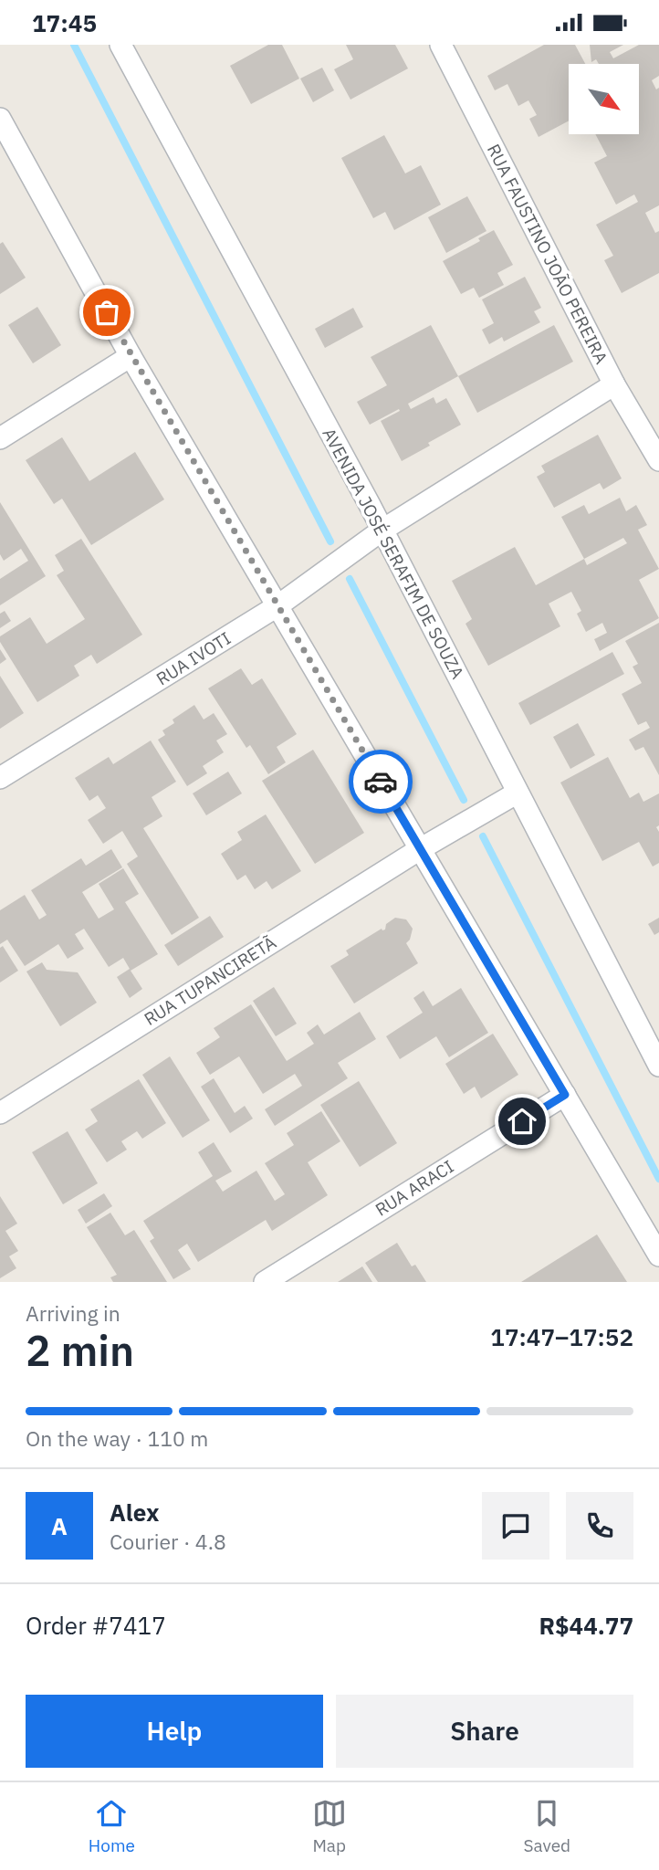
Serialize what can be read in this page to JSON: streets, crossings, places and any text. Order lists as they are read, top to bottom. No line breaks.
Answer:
{"streets":{"street":["RUA FAUSTINO JOÃO PEREIRA","AVENIDA JOSÉ SERAFIM DE SOUZA","RUA IVOTI","RUA TUPANCIRETÃ","RUA ARACI"]},"crossings":[["RUA FAUSTINO JOÃO PEREIRA","RUA IVOTI"],["AVENIDA JOSÉ SERAFIM DE SOUZA","RUA IVOTI"],["AVENIDA JOSÉ SERAFIM DE SOUZA","RUA TUPANCIRETÃ"]],"north":"bottom right","page":{"status":"17:45","heading":["2 min","Arriving in","17:47–17:52"],"panel":["Alex","Courier · 4.8","Order #7417","R$44.77"],"bar":"On the way · 110 m","round":"A","buttons":["Help","Share"],"tabs":["Home","Map","Saved"]}}
